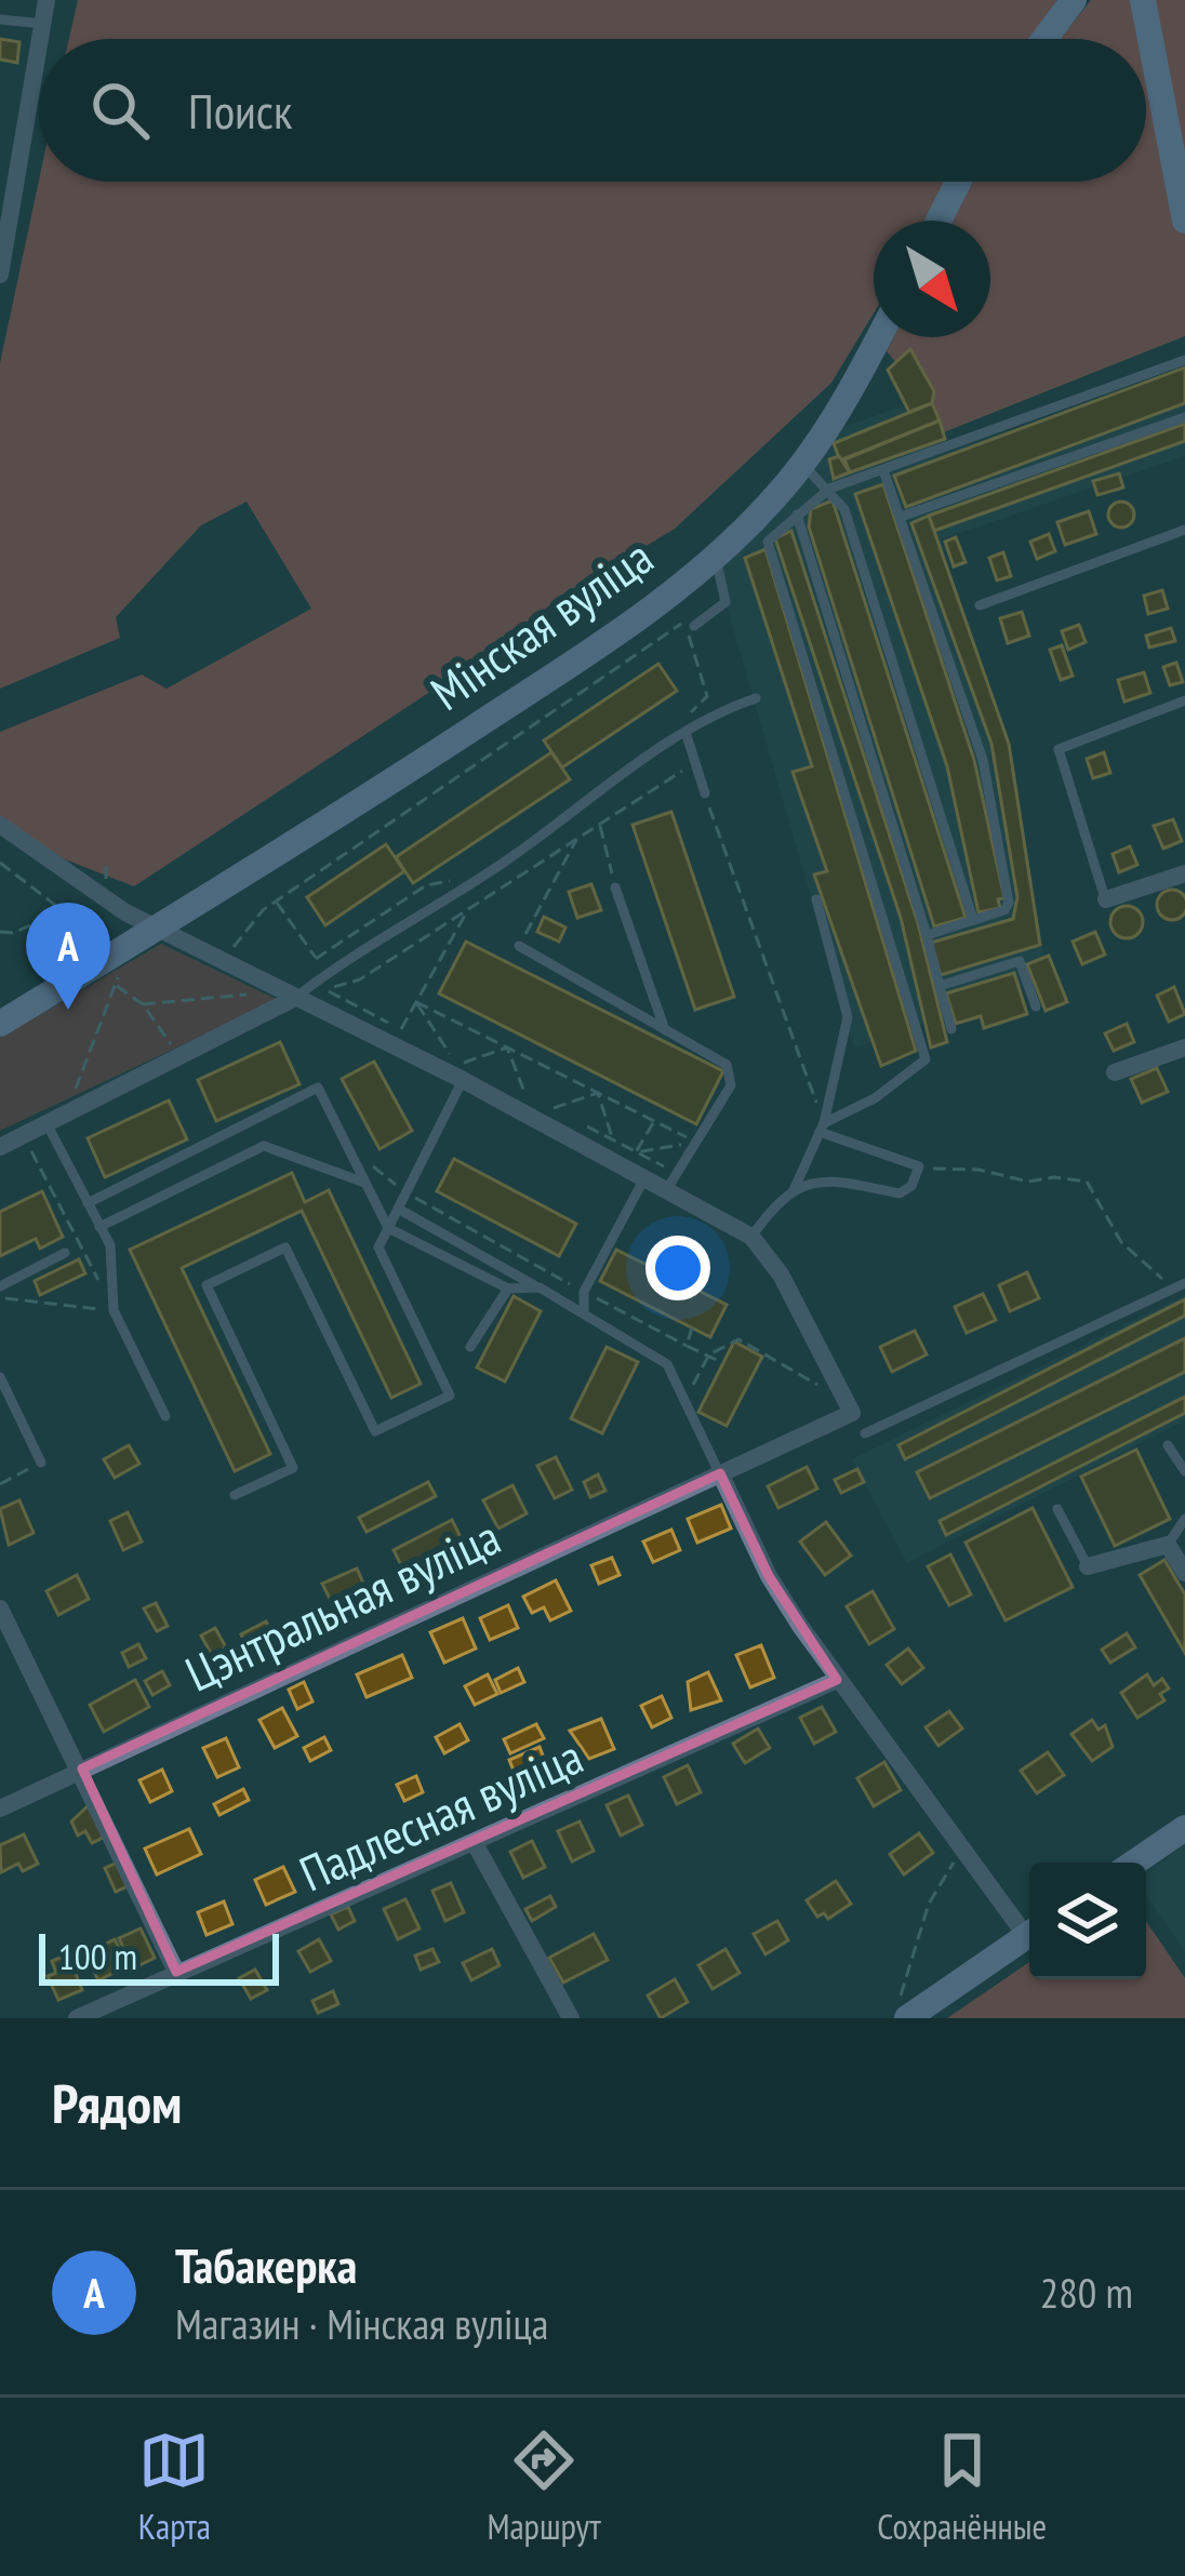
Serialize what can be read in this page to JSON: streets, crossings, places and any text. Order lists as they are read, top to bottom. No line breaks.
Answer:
{"streets":{"main road":["Мінская вуліца"],"street":["Цэнтральная вуліца","Падлесная вуліца"]},"scale_bar":"100 m","north":"bottom right","page":{"search":"Поиск","pins":"A","scale":"100 m","heading":"Рядом","list":[{"mark":"A","name":"Табакерка","note":"Магазин · Мінская вуліца","value":"280 m"}],"nav":["Карта","Маршрут","Сохранённые"]}}
